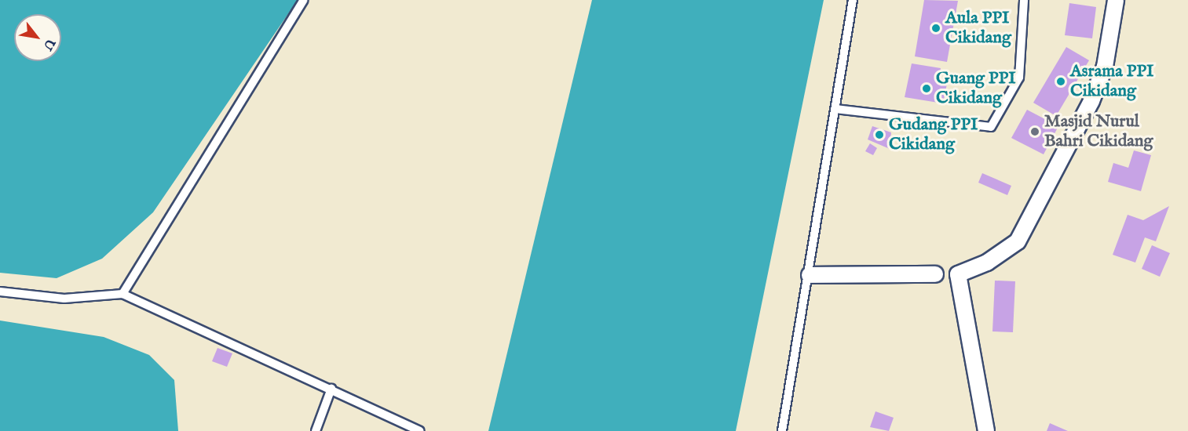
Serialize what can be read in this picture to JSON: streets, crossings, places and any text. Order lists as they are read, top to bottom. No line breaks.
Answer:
{"places":["Aula PPI Cikidang","Asrama PPI Cikidang","Guang PPI Cikidang","Masjid Nurul Bahri Cikidang","Gudang PPI Cikidang"],"north":"bottom right"}
